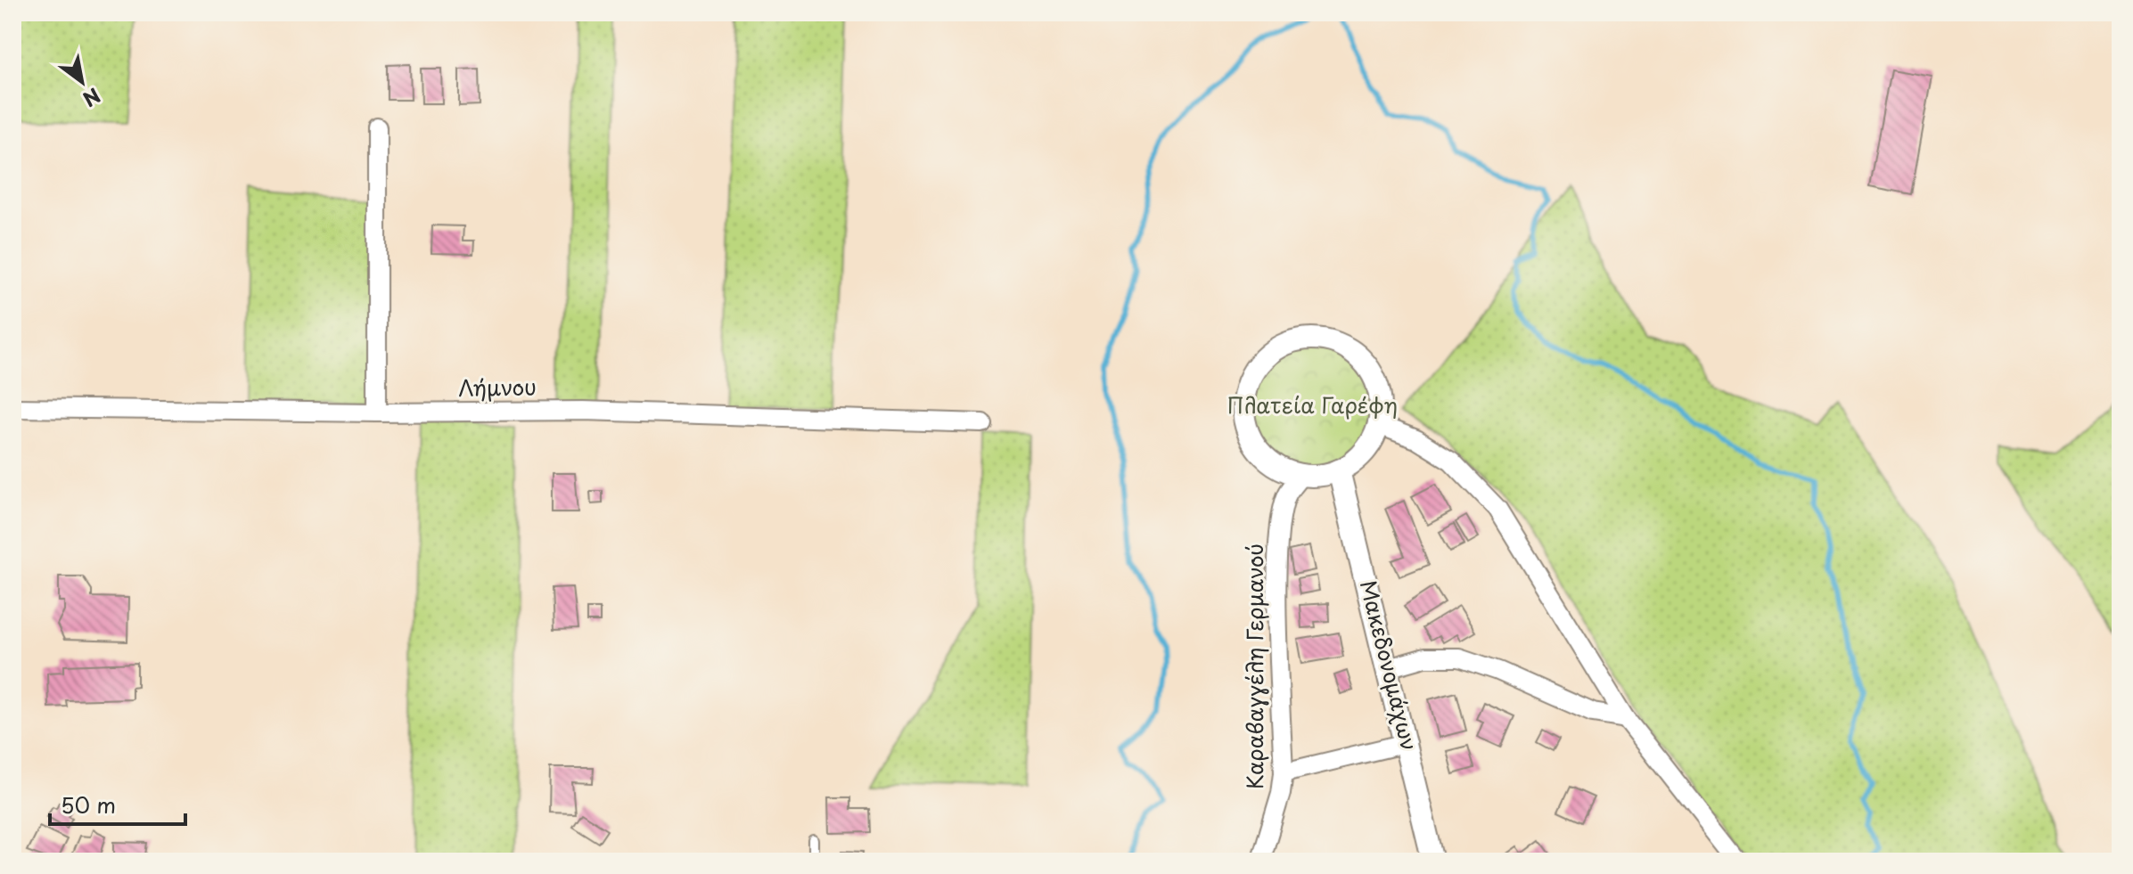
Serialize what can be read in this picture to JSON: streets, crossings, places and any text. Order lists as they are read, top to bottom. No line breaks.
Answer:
{"streets":{"street":["Λήμνου","Μακεδονομάχων","Καραβαγγέλη Γερμανού"]},"crossings":[["Μακεδονομάχων","Καραβαγγέλη Γερμανού"]],"parks":["Πλατεία Γαρέφη"],"scale_bar":"50 m","north":"bottom right"}
